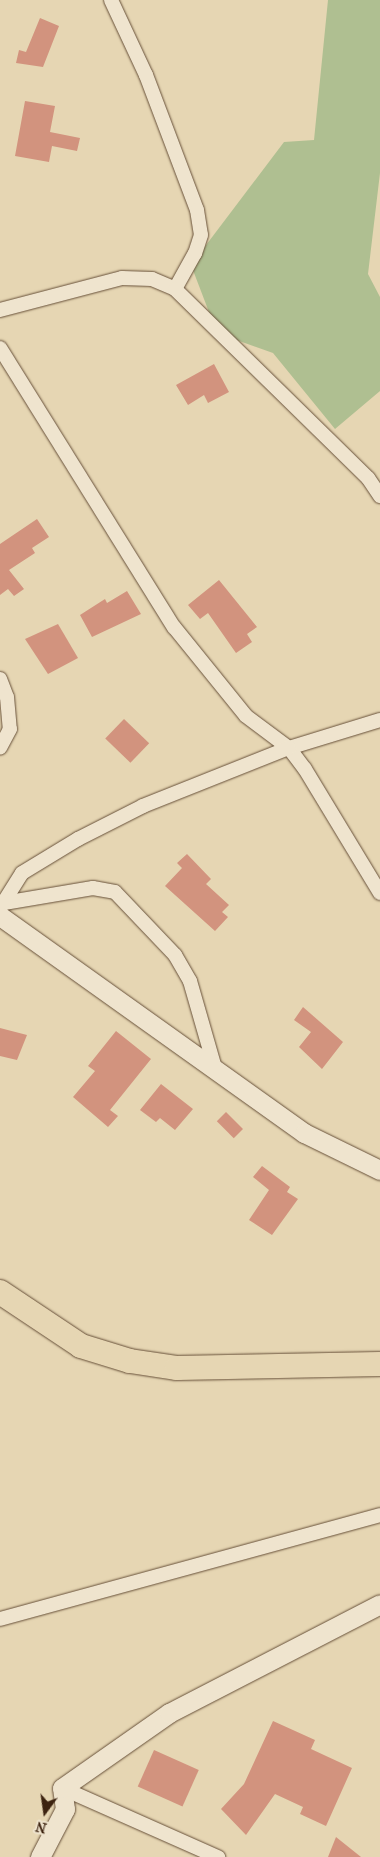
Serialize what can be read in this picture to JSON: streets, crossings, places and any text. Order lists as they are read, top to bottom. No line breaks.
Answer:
{"north":"bottom"}
